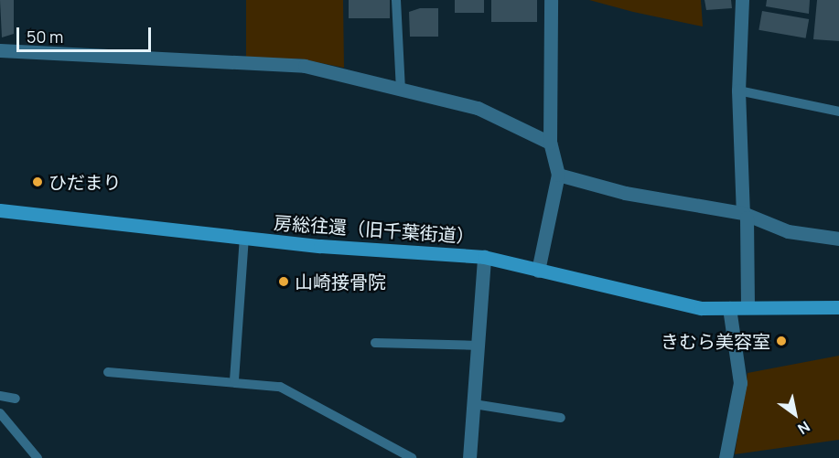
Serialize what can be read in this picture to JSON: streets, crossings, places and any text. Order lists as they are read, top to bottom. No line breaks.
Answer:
{"streets":{"street":["房総往還（旧千葉街道）"]},"places":["ひだまり","山崎接骨院","きむら美容室"],"scale_bar":"50 m","north":"bottom right"}
